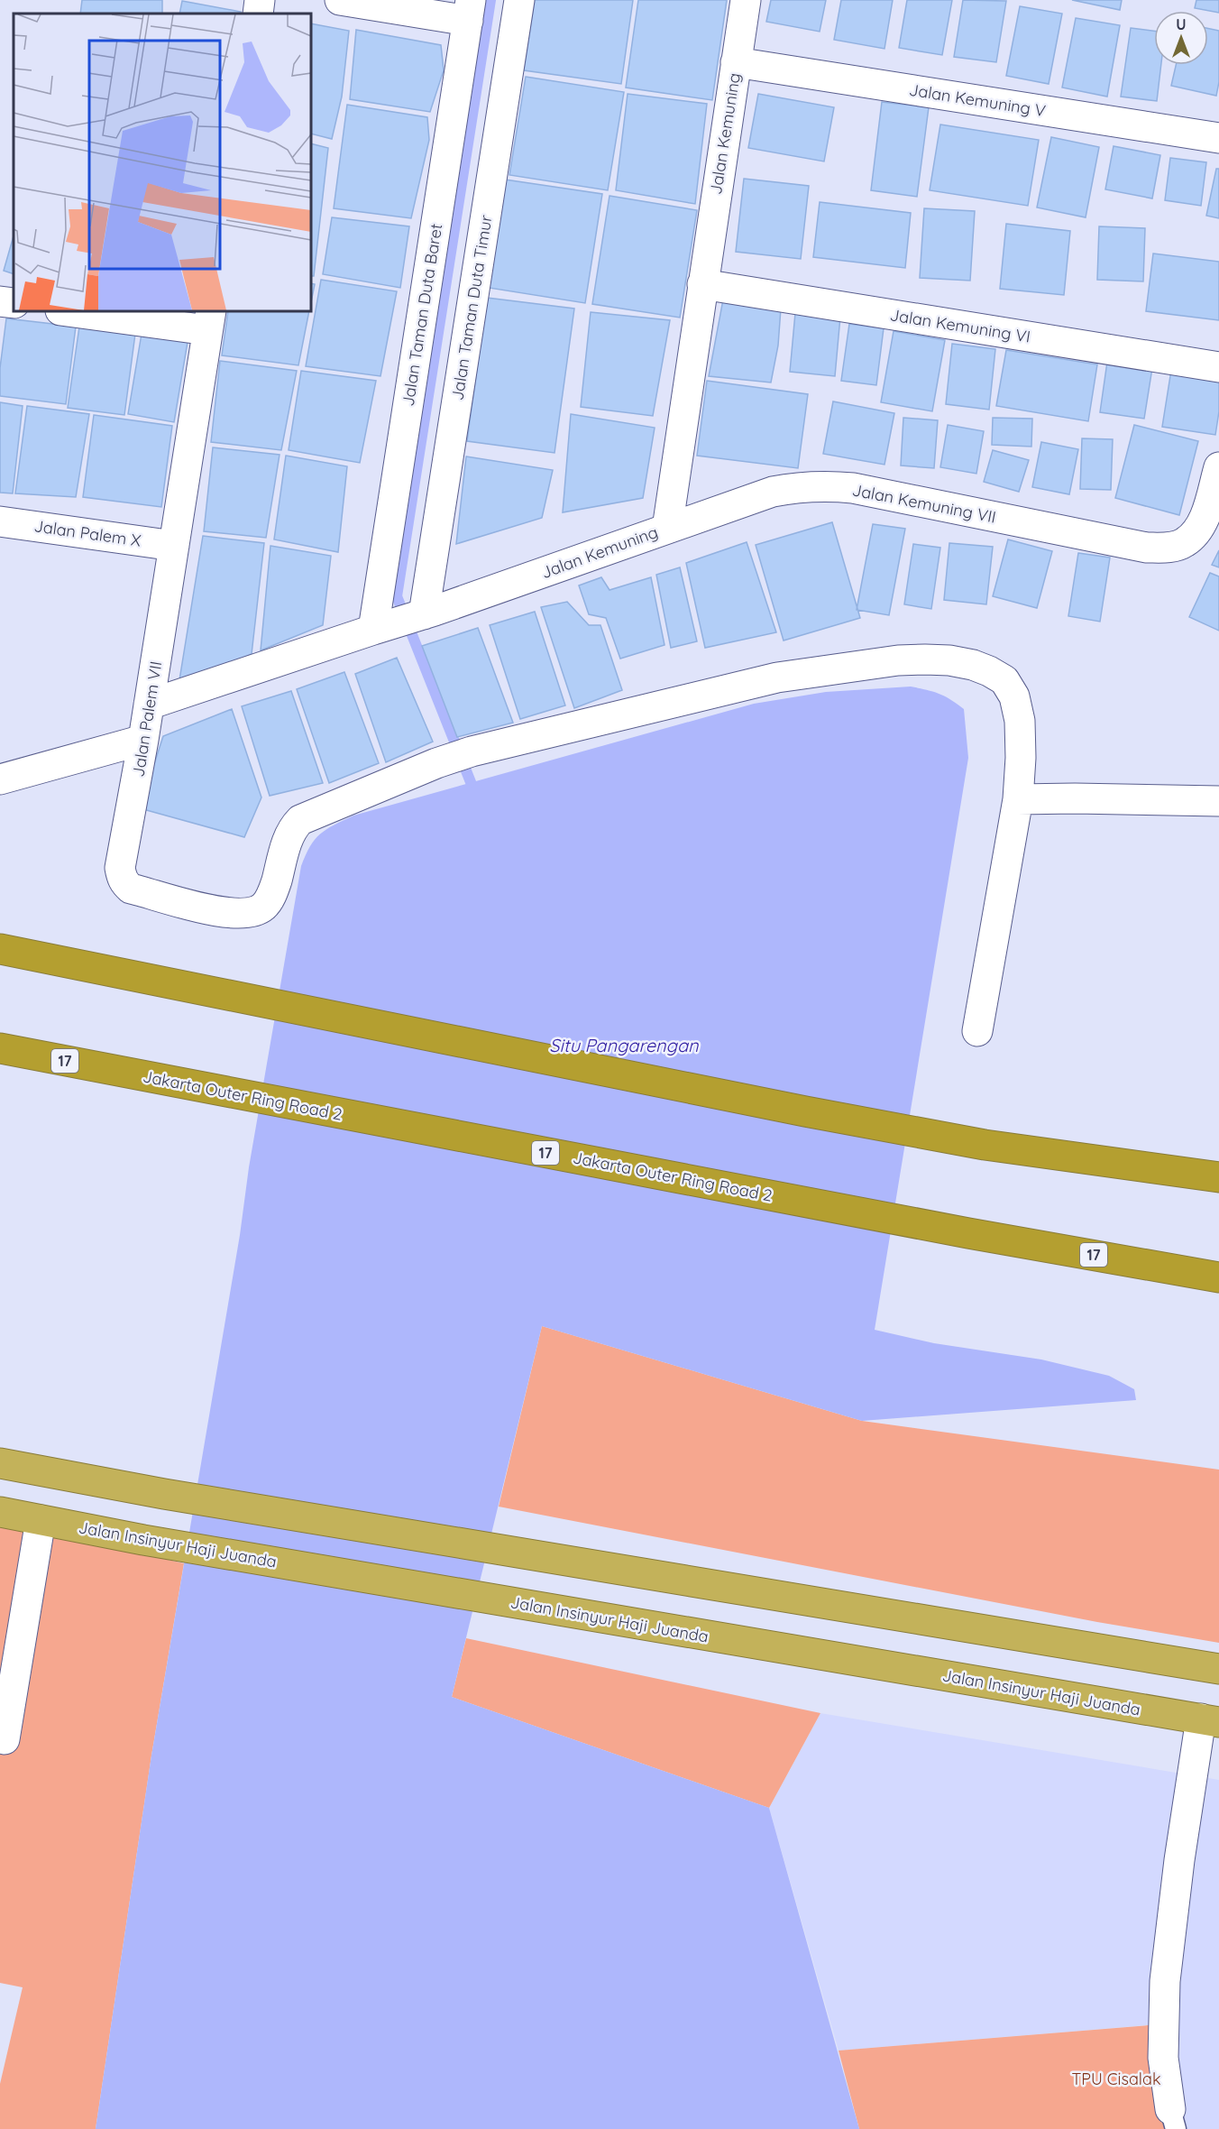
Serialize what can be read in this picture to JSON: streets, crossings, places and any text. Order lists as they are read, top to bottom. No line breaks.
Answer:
{"streets":{"highway":["17","Jakarta Outer Ring Road 2","Jalan Insinyur Haji Juanda"],"street":["Jalan Kemuning V","Jalan Kemuning","Jalan Taman Duta Timur","Jalan Taman Duta Baret","Jalan Kemuning VI","Jalan Kemuning VII","Jalan Palem X","Jalan Palem VII"]},"crossings":[["Jalan Kemuning V","Jalan Kemuning"],["Jalan Kemuning","Jalan Taman Duta Timur"],["Jalan Kemuning","Jalan Taman Duta Baret"],["Jalan Kemuning","Jalan Kemuning VI"],["Jalan Kemuning","Jalan Kemuning VII"],["Jalan Kemuning","Jalan Palem VII"],["Jalan Taman Duta Timur","Jalan Taman Duta Baret"],["Jalan Palem X","Jalan Palem VII"]],"water":["Situ Pangarengan"],"parks":["TPU Cisalak"],"north":"top"}
